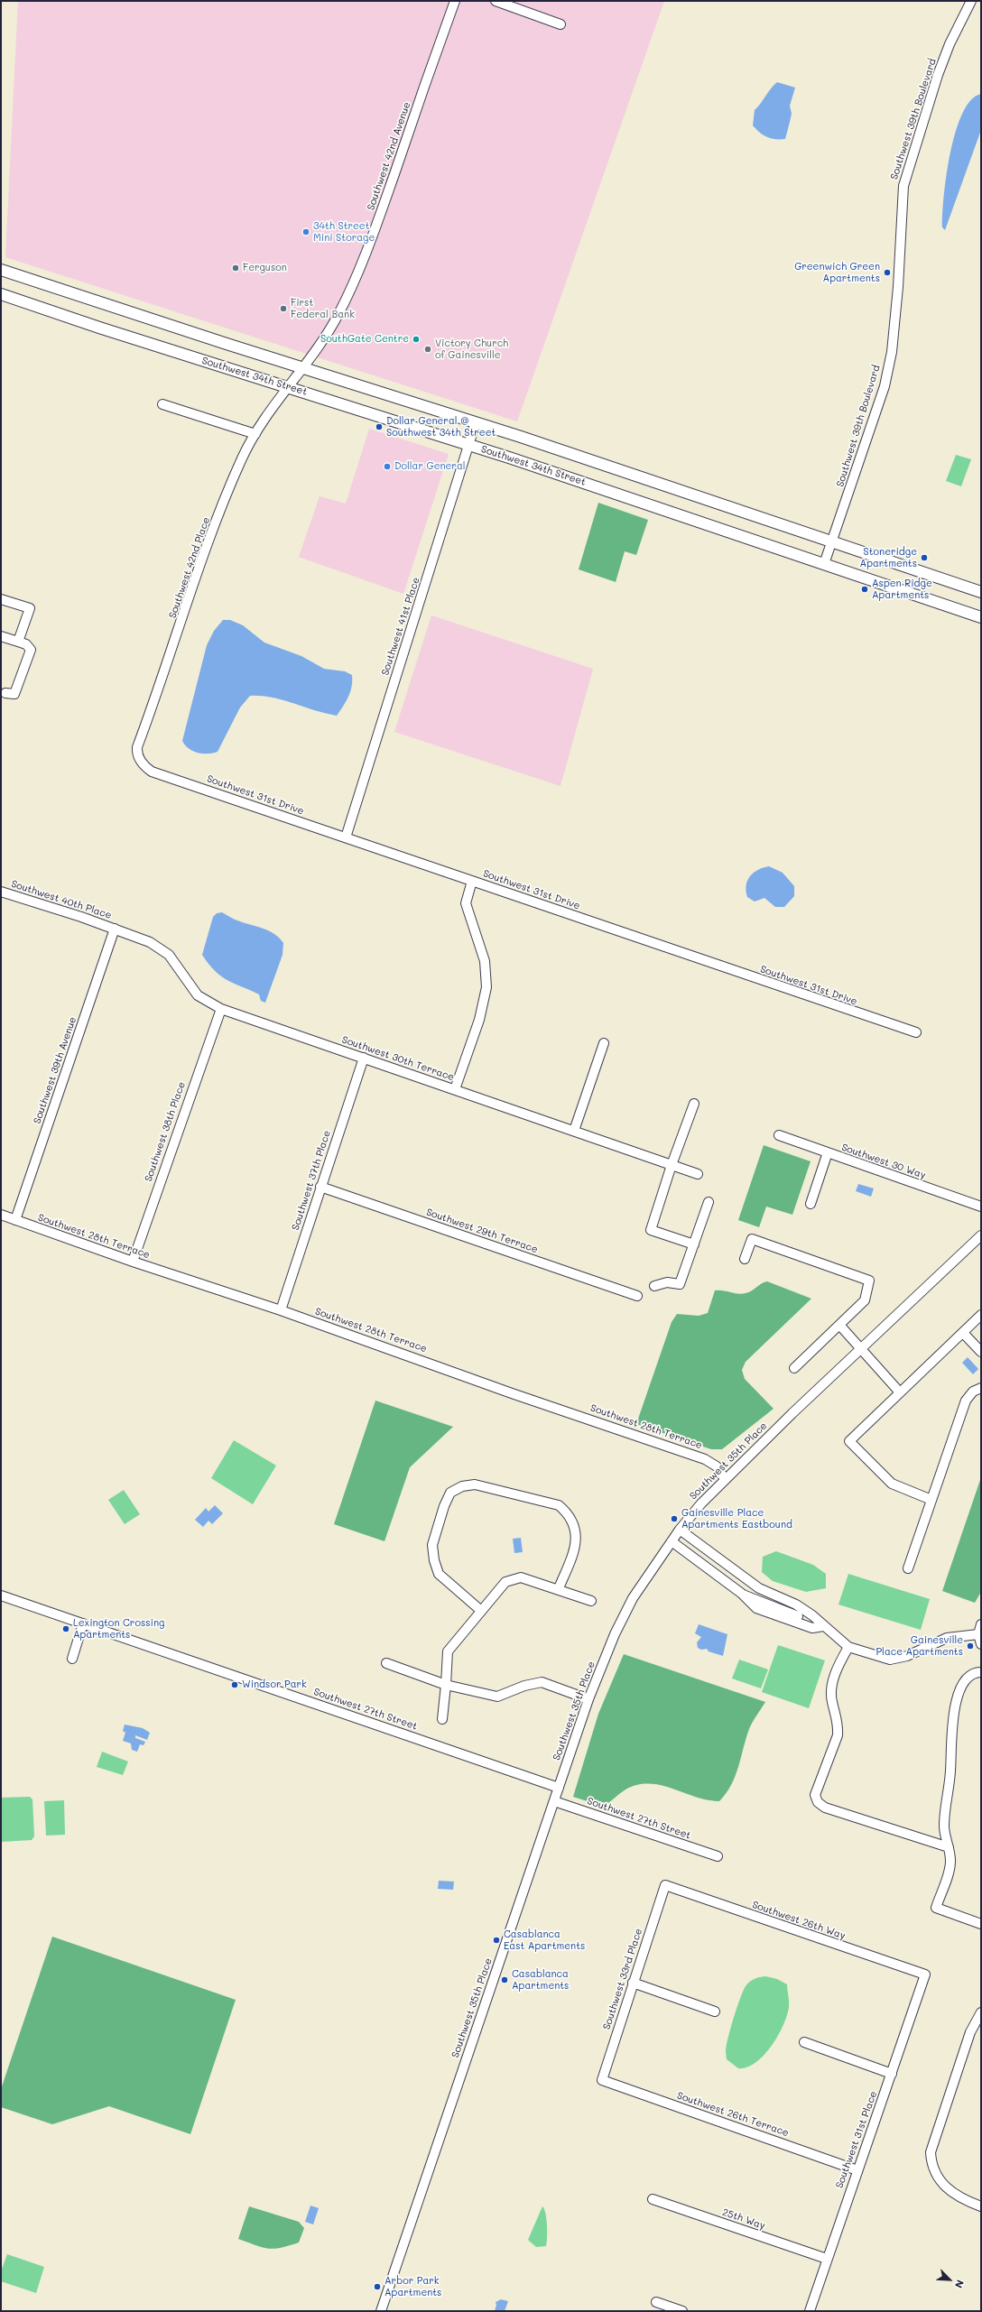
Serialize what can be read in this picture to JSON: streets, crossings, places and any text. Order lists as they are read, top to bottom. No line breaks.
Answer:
{"streets":{"main road":["Southwest 34th Street"],"street":["Southwest 39th Boulevard","Southwest 42nd Avenue","Southwest 42nd Place","Southwest 41st Place","Southwest 31st Drive","Southwest 40th Place","Southwest 30th Terrace","Southwest 39th Avenue","Southwest 38th Place","Southwest 30 Way","Southwest 37th Place","Southwest 29th Terrace","Southwest 28th Terrace","Southwest 35th Place","Southwest 27th Street","Southwest 26th Way","Southwest 33rd Place","Southwest 26th Terrace","Southwest 31st Place","25th Way"]},"crossings":[["Southwest 39th Boulevard","Southwest 34th Street"],["Southwest 42nd Avenue","Southwest 34th Street"],["Southwest 42nd Avenue","Southwest 42nd Place"],["Southwest 34th Street","Southwest 42nd Place"],["Southwest 34th Street","Southwest 41st Place"],["Southwest 42nd Place","Southwest 31st Drive"],["Southwest 41st Place","Southwest 31st Drive"],["Southwest 40th Place","Southwest 30th Terrace"],["Southwest 40th Place","Southwest 39th Avenue"],["Southwest 30th Terrace","Southwest 39th Avenue"],["Southwest 30th Terrace","Southwest 38th Place"],["Southwest 30th Terrace","Southwest 37th Place"],["Southwest 39th Avenue","Southwest 28th Terrace"],["Southwest 38th Place","Southwest 28th Terrace"],["Southwest 37th Place","Southwest 29th Terrace"],["Southwest 37th Place","Southwest 28th Terrace"],["Southwest 28th Terrace","Southwest 35th Place"],["Southwest 35th Place","Southwest 27th Street"],["Southwest 26th Way","Southwest 33rd Place"],["Southwest 26th Way","Southwest 31st Place"],["Southwest 33rd Place","Southwest 26th Terrace"],["Southwest 26th Terrace","Southwest 31st Place"],["Southwest 31st Place","25th Way"]],"places":["34th Street Mini Storage","Ferguson","Greenwich Green Apartments","First Federal Bank","SouthGate Centre","Victory Church of Gainesville","Dollar General @ Southwest 34th Street","Dollar General","Stoneridge Apartments","Aspen Ridge Apartments","Gainesville Place Apartments Eastbound","Lexington Crossing Apartments","Gainesville Place Apartments","Windsor Park","Casablanca East Apartments","Casablanca Apartments","Arbor Park Apartments"],"north":"bottom right"}
